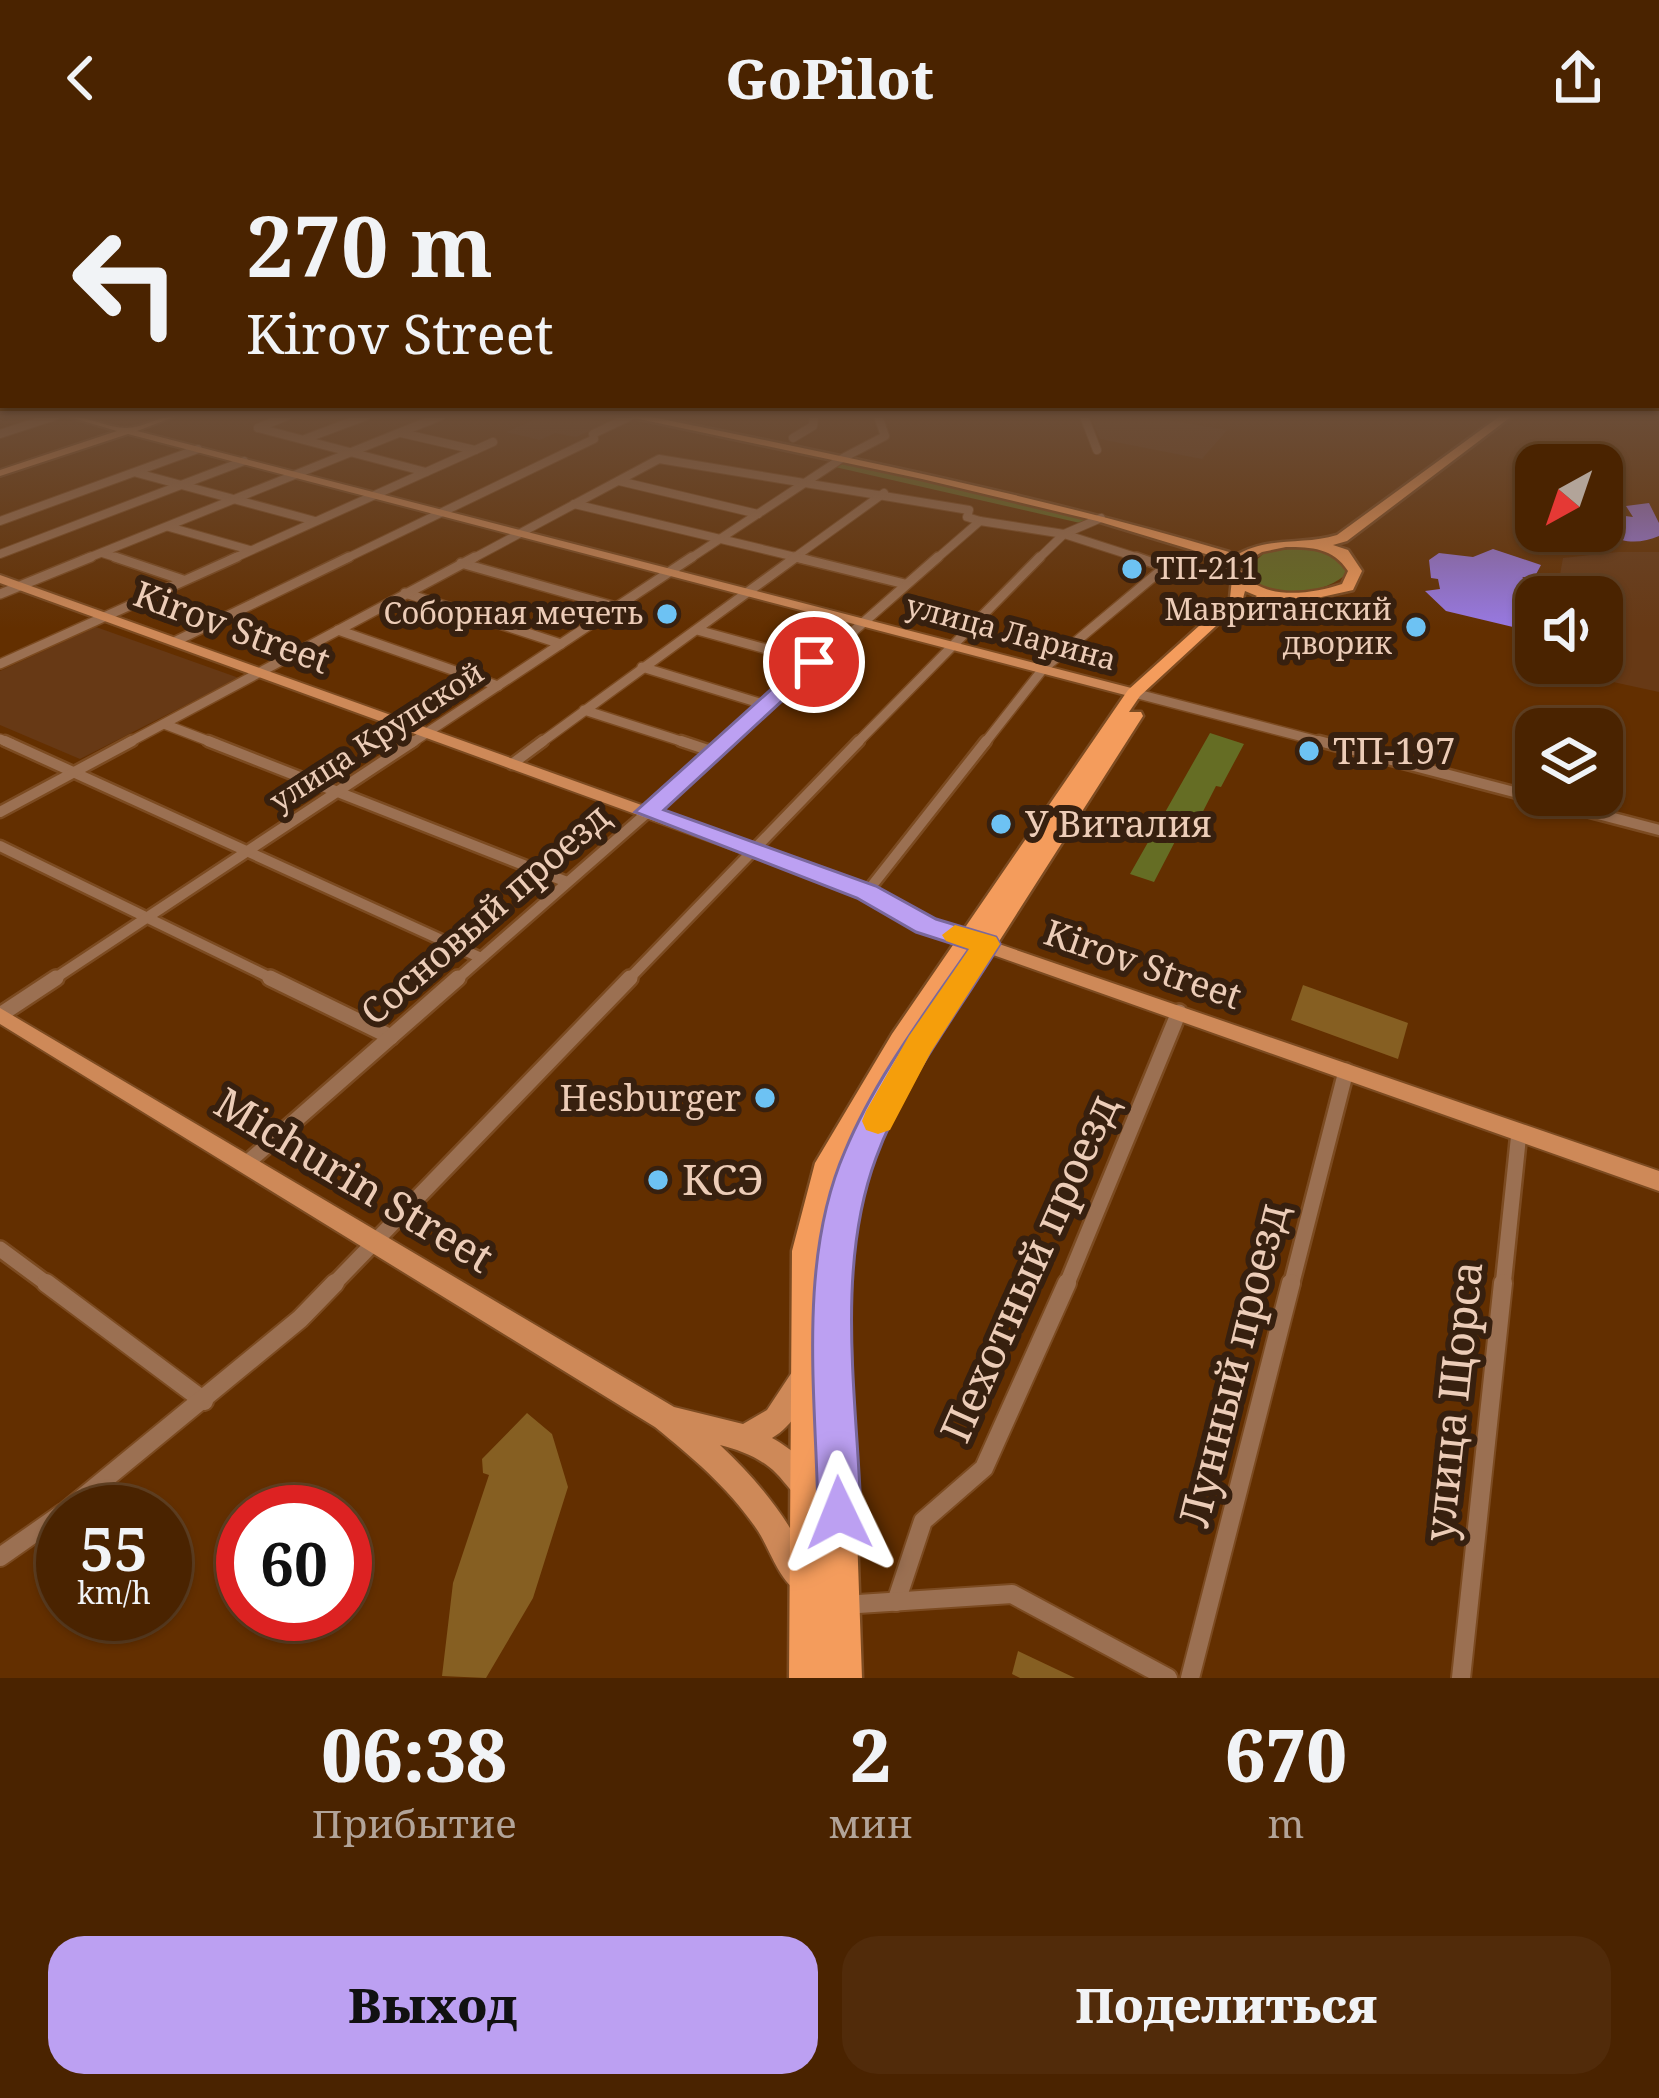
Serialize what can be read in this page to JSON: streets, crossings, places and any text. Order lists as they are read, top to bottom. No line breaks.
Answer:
{"streets":{"street":["Kirov Street","улица Ларина","улица Крупской","Сосновый проезд","Michurin Street","Пехотный проезд","Лунный проезд","улица Щорса"]},"crossings":[["Kirov Street","улица Крупской"],["Kirov Street","Сосновый проезд"],["Kirov Street","Пехотный проезд"],["Kirov Street","Лунный проезд"],["Kirov Street","улица Щорса"],["улица Ларина","улица Крупской"],["улица Ларина","Сосновый проезд"],["улица Крупской","Michurin Street"],["Сосновый проезд","Michurin Street"]],"places":["ТП-211","Cоборная мечеть","Мавританский дворик","ТП-197","У Виталия","Hesburger","КСЭ"],"north":"bottom left","page":{"header":"GoPilot","turn":["270 m","Kirov Street"],"speed":"55 km/h","limit":"60","eta":["06:38","Прибытие","2","мин","670","m"],"buttons":["Выход","Поделиться"]}}
